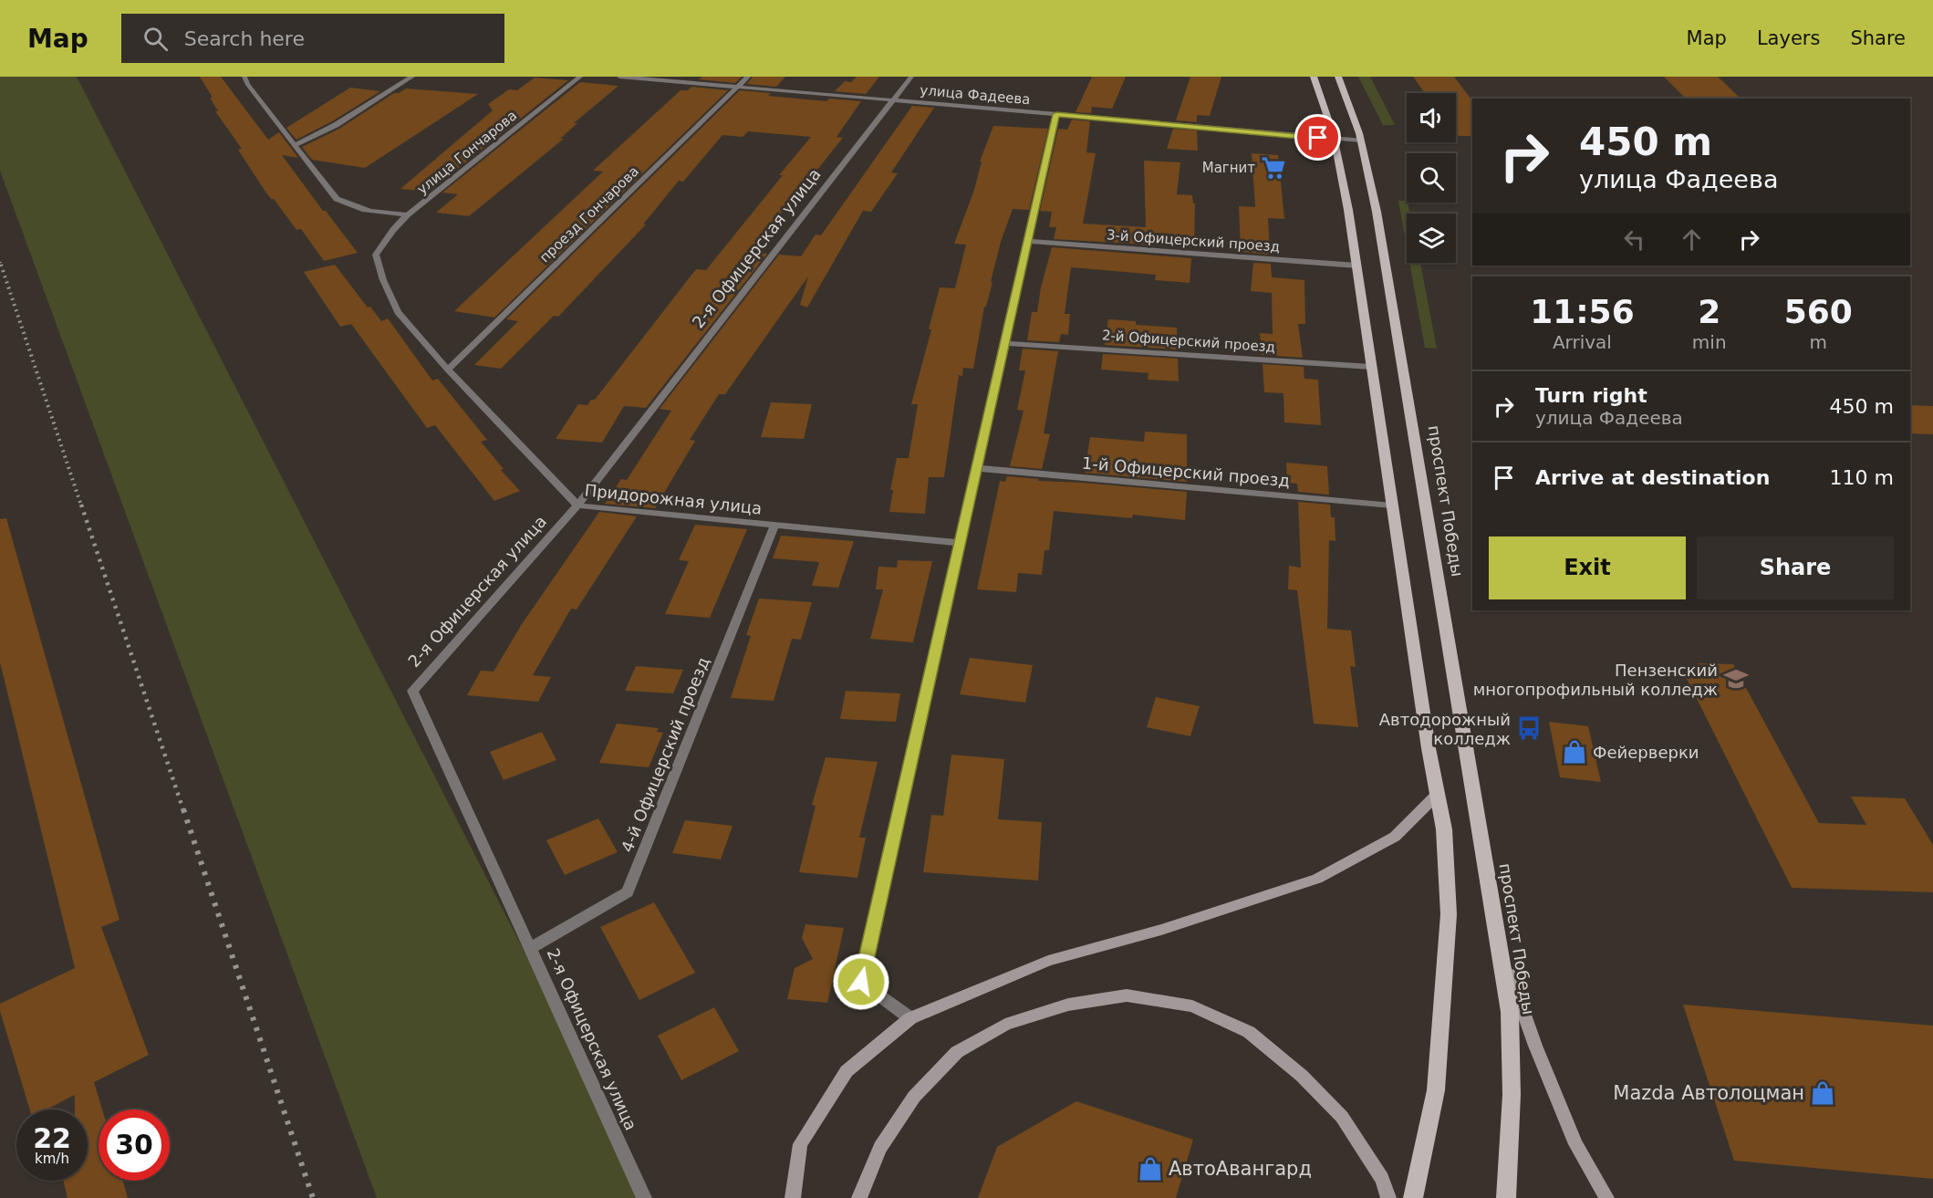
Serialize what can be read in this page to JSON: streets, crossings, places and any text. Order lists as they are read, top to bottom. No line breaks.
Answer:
{"streets":{"main road":["проспект Победы"],"street":["улица Фадеева","улица Гончарова","проезд Гончарова","3-й Офицерский проезд","2-я Офицерская улица","2-й Офицерский проезд","1-й Офицерский проезд","Придорожная улица","4-й Офицерский проезд"]},"crossings":[["улица Фадеева","проезд Гончарова"],["улица Фадеева","2-я Офицерская улица"],["улица Фадеева","проспект Победы"],["улица Гончарова","Придорожная улица"],["проезд Гончарова","Придорожная улица"],["2-я Офицерская улица","Придорожная улица"],["2-я Офицерская улица","4-й Офицерский проезд"],["Придорожная улица","4-й Офицерский проезд"]],"places":{"supermarket":["Магнит"],"school or university":["Пензенский многопрофильный колледж"],"bus stop":["Автодорожный колледж"],"shop":["Фейерверки","Mazda Автолоцман","АвтоАвангард"]},"page":{"header":"Map","search":"Search here","nav":["Map","Layers","Share"],"turn":["450 m","улица Фадеева"],"eta":["11:56","Arrival","2","min","560","m"],"list":[{"name":"Turn right","note":"улица Фадеева","value":"450 m"},{"name":"Arrive at destination","value":"110 m"}],"buttons":["Exit","Share"],"speed":"22 km/h","limit":"30"}}
